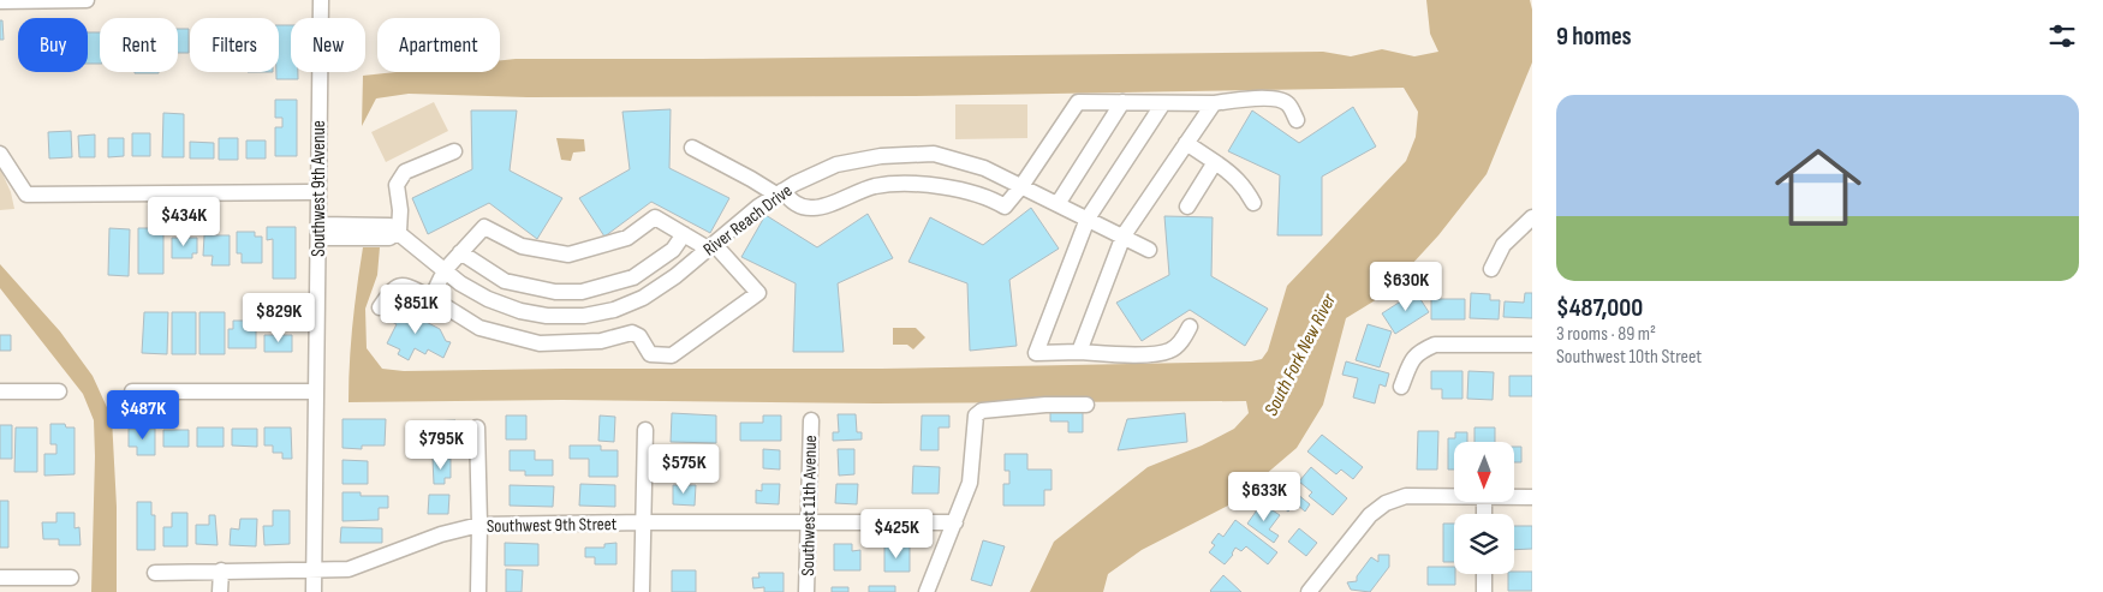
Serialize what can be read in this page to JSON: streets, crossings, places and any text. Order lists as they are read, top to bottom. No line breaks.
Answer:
{"streets":{"street":["Southwest 9th Avenue","River Reach Drive","Southwest 11th Avenue","Southwest 9th Street"]},"crossings":[["Southwest 9th Avenue","Southwest 9th Street"],["Southwest 11th Avenue","Southwest 9th Street"]],"water":["South Fork New River"],"north":"bottom","page":{"heading":"9 homes","chip":["Buy","Rent","Filters","New","Apartment"],"list":[{"name":"$487,000","note":"3 rooms · 89 m² · Southwest 10th Street"}],"price":["$434K","$630K","$851K","$829K","$487K","$795K","$575K","$633K","$425K"]}}
